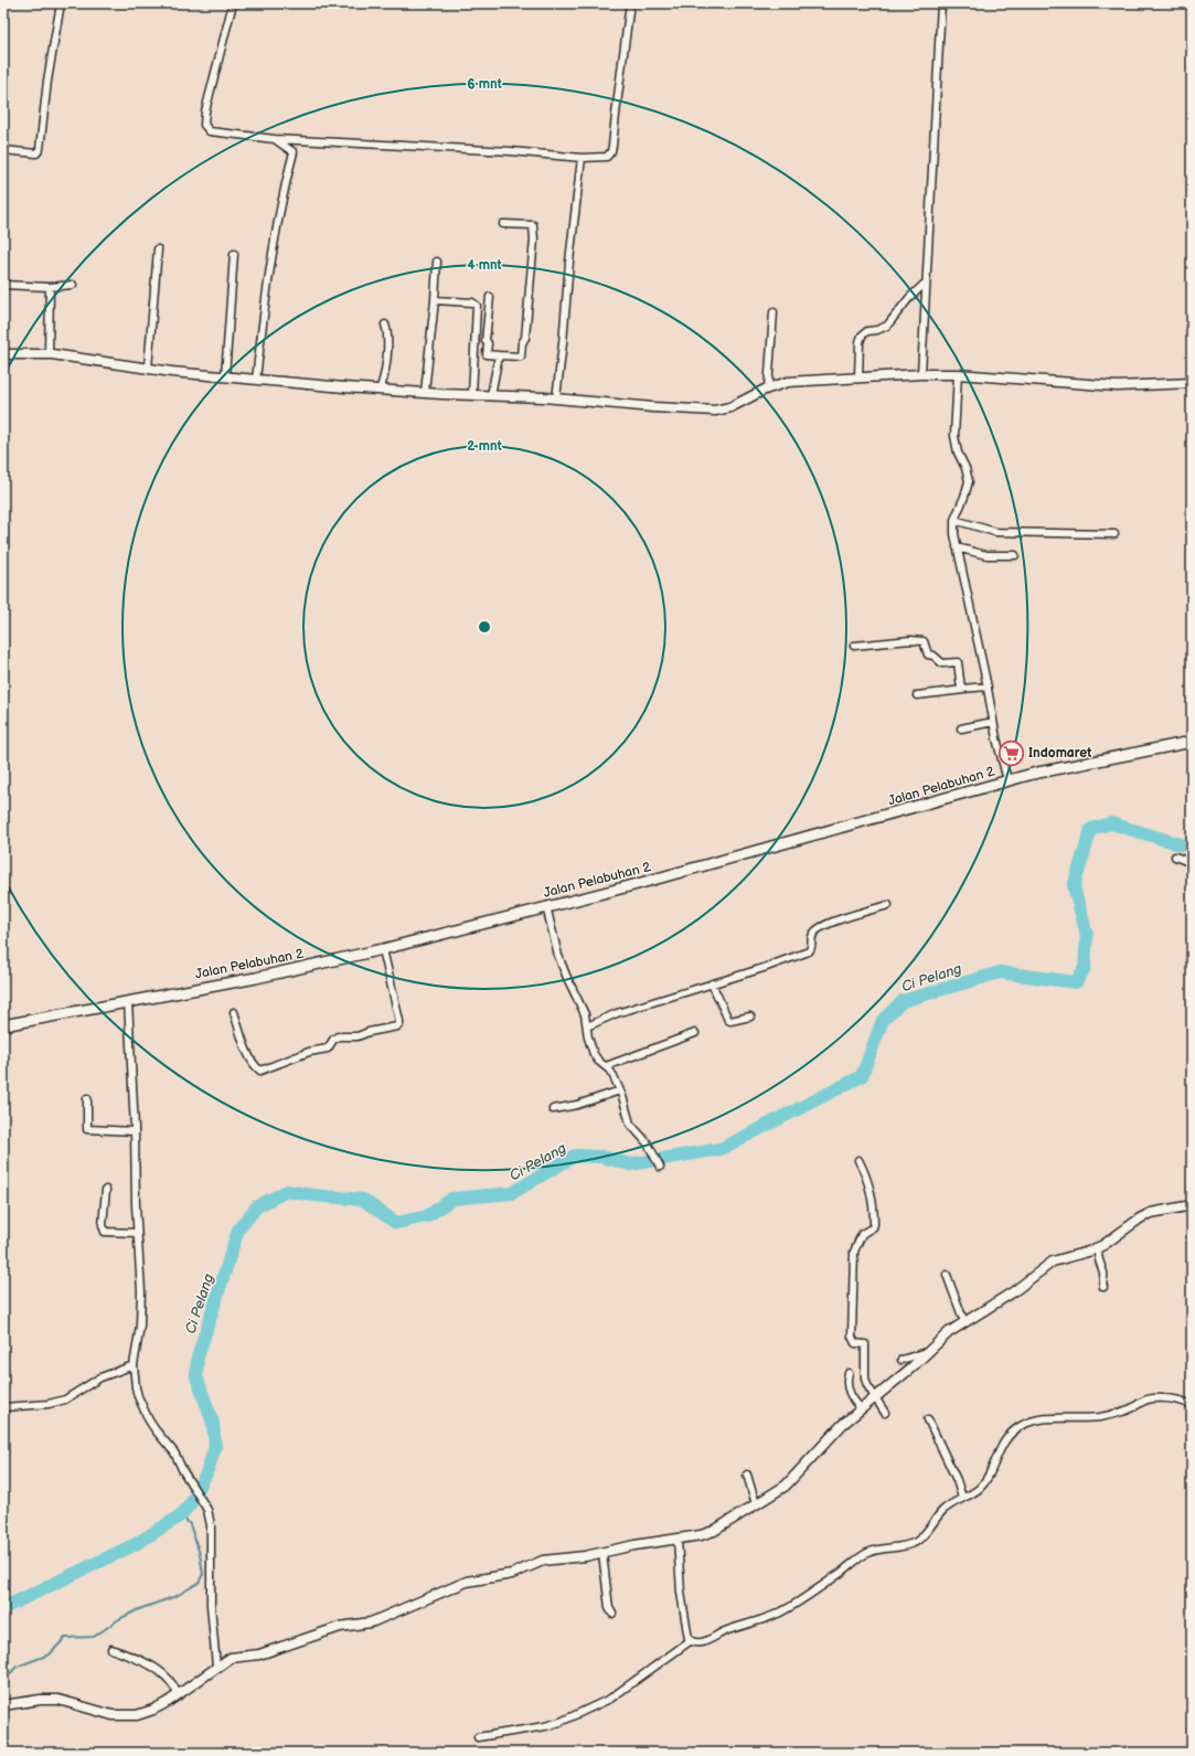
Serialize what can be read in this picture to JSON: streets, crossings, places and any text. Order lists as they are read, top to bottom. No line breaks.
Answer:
{"streets":{"main road":["Jalan Pelabuhan 2"]},"water":["Ci Pelang"],"places":{"supermarket":["Indomaret"]},"rings":["6 mnt","4 mnt","2 mnt"]}
